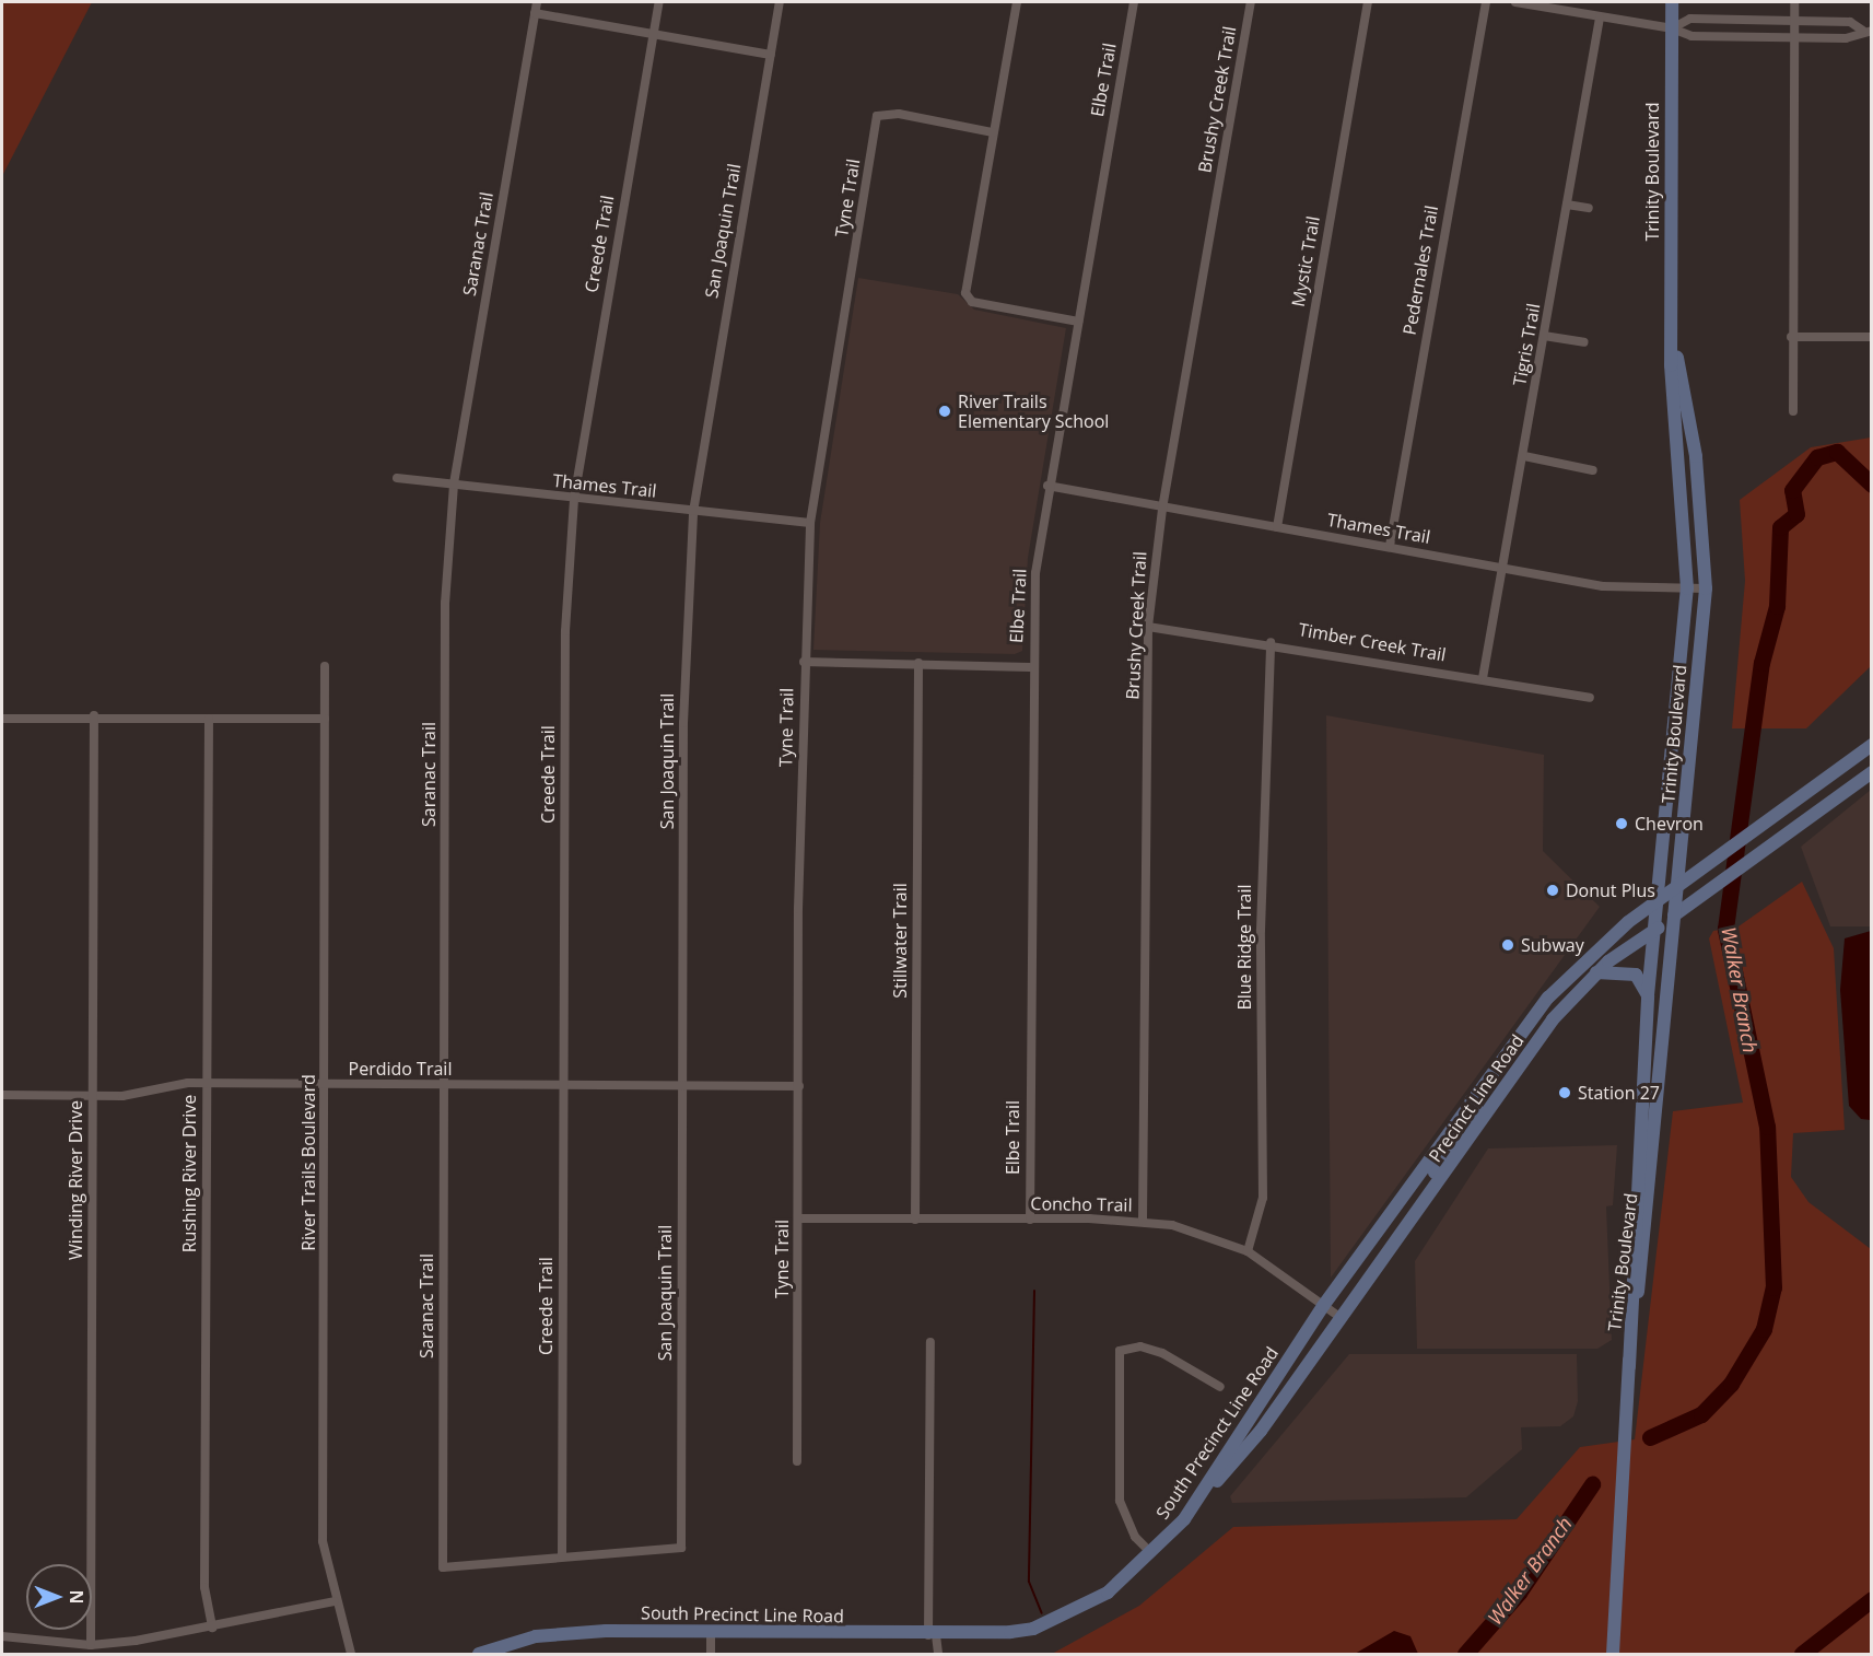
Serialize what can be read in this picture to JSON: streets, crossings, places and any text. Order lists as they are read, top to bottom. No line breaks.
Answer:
{"streets":{"main road":["Trinity Boulevard","Precinct Line Road","South Precinct Line Road"],"street":["Elbe Trail","Brushy Creek Trail","Tyne Trail","San Joaquin Trail","Saranac Trail","Creede Trail","Mystic Trail","Pedernales Trail","Tigris Trail","Thames Trail","Timber Creek Trail","Stillwater Trail","Blue Ridge Trail","Perdido Trail","River Trails Boulevard","Rushing River Drive","Winding River Drive","Concho Trail"]},"crossings":[["Elbe Trail","Thames Trail"],["Elbe Trail","Concho Trail"],["Brushy Creek Trail","Thames Trail"],["Brushy Creek Trail","Timber Creek Trail"],["Brushy Creek Trail","Concho Trail"],["Trinity Boulevard","Thames Trail"],["Trinity Boulevard","Precinct Line Road"],["Trinity Boulevard","South Precinct Line Road"],["Tyne Trail","Thames Trail"],["Tyne Trail","Perdido Trail"],["Tyne Trail","Concho Trail"],["San Joaquin Trail","Saranac Trail"],["San Joaquin Trail","Creede Trail"],["San Joaquin Trail","Thames Trail"],["San Joaquin Trail","Perdido Trail"],["Saranac Trail","Creede Trail"],["Saranac Trail","Thames Trail"],["Saranac Trail","Perdido Trail"],["Creede Trail","Thames Trail"],["Creede Trail","Perdido Trail"],["Mystic Trail","Thames Trail"],["Pedernales Trail","Thames Trail"],["Tigris Trail","Thames Trail"],["Tigris Trail","Timber Creek Trail"],["Timber Creek Trail","Blue Ridge Trail"],["Stillwater Trail","Concho Trail"],["Blue Ridge Trail","Concho Trail"],["Perdido Trail","River Trails Boulevard"],["Perdido Trail","Rushing River Drive"],["Perdido Trail","Winding River Drive"],["Precinct Line Road","Concho Trail"],["Precinct Line Road","South Precinct Line Road"],["Concho Trail","South Precinct Line Road"]],"water":["Walker Branch"],"places":["River Trails Elementary School","Chevron","Donut Plus","Subway","Station 27"],"north":"right"}
